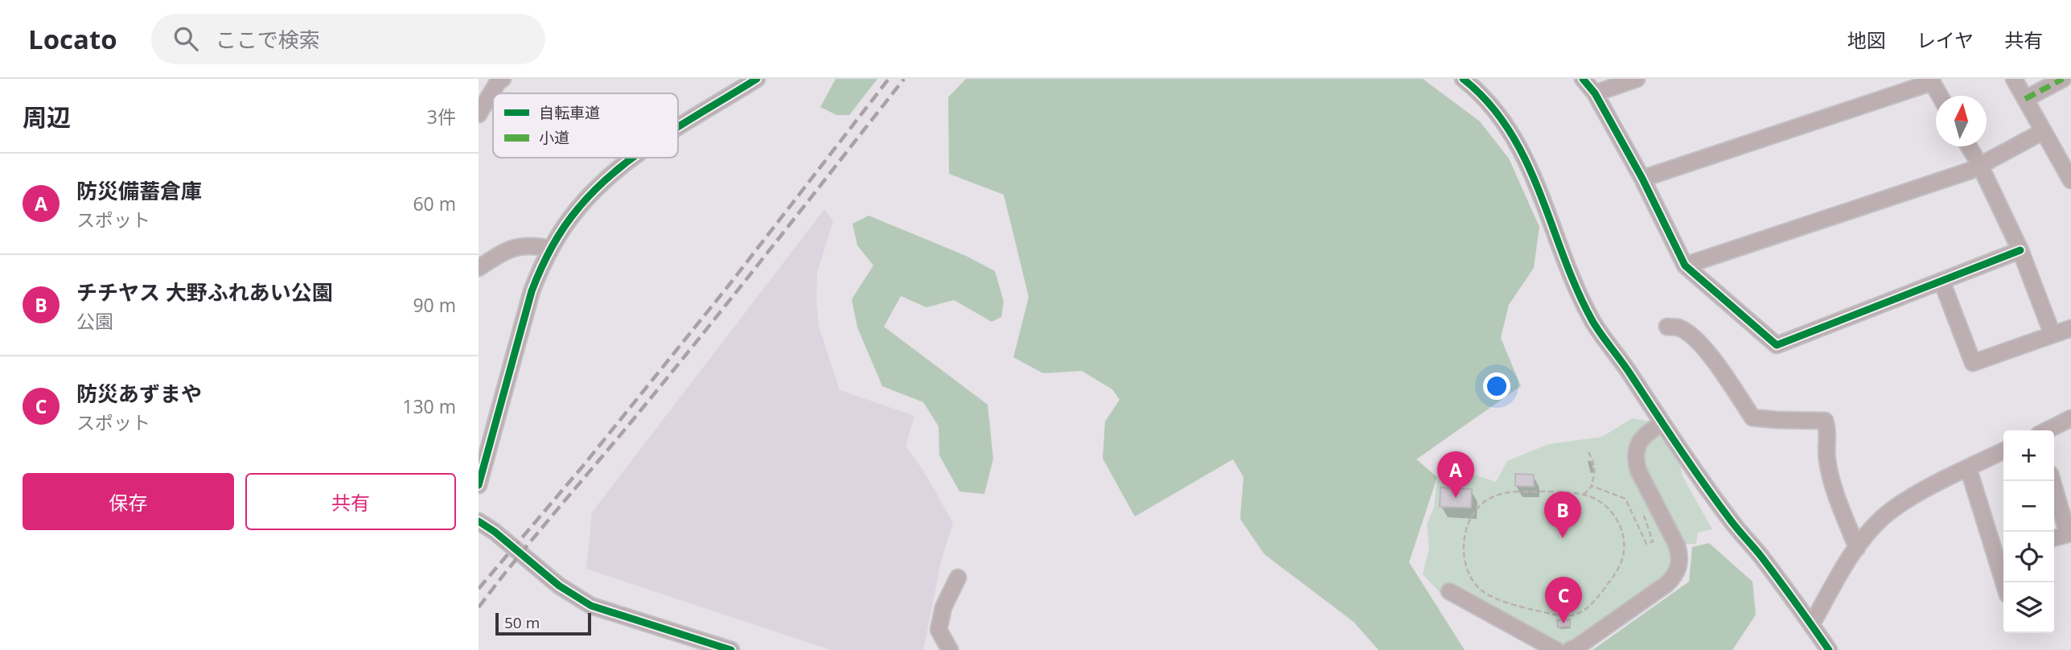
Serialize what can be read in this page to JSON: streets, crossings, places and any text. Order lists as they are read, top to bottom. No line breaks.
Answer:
{"legend":["自転車道","小道"],"scale_bar":"50 m","north":"top","page":{"header":"Locato","search":"ここで検索","nav":["地図","レイヤ","共有"],"heading":["周辺","3件"],"list":[{"mark":"A","name":"防災備蓄倉庫","note":"スポット","value":"60 m"},{"mark":"B","name":"チチヤス 大野ふれあい公園","note":"公園","value":"90 m"},{"mark":"C","name":"防災あずまや","note":"スポット","value":"130 m"}],"map_buttons":["+","−"],"pins":["A","B","C"],"buttons":["保存","共有"],"scale":"50 m"}}
